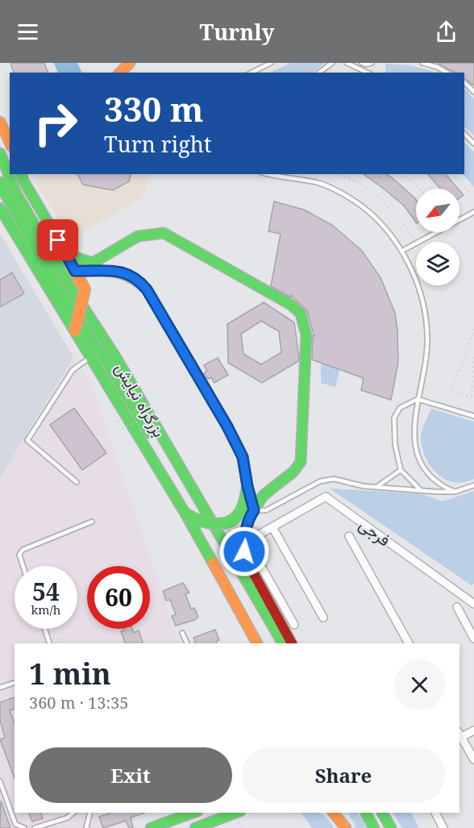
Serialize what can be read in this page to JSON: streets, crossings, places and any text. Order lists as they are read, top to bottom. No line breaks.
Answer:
{"streets":{"main road":["بزرگراه نیایش"],"street":["فرجی"]},"north":"bottom left","page":{"header":"Turnly","turn":["330 m","Turn right"],"speed":"54 km/h","limit":"60","heading":["1 min","360 m · 13:35"],"buttons":["Exit","Share"]}}
